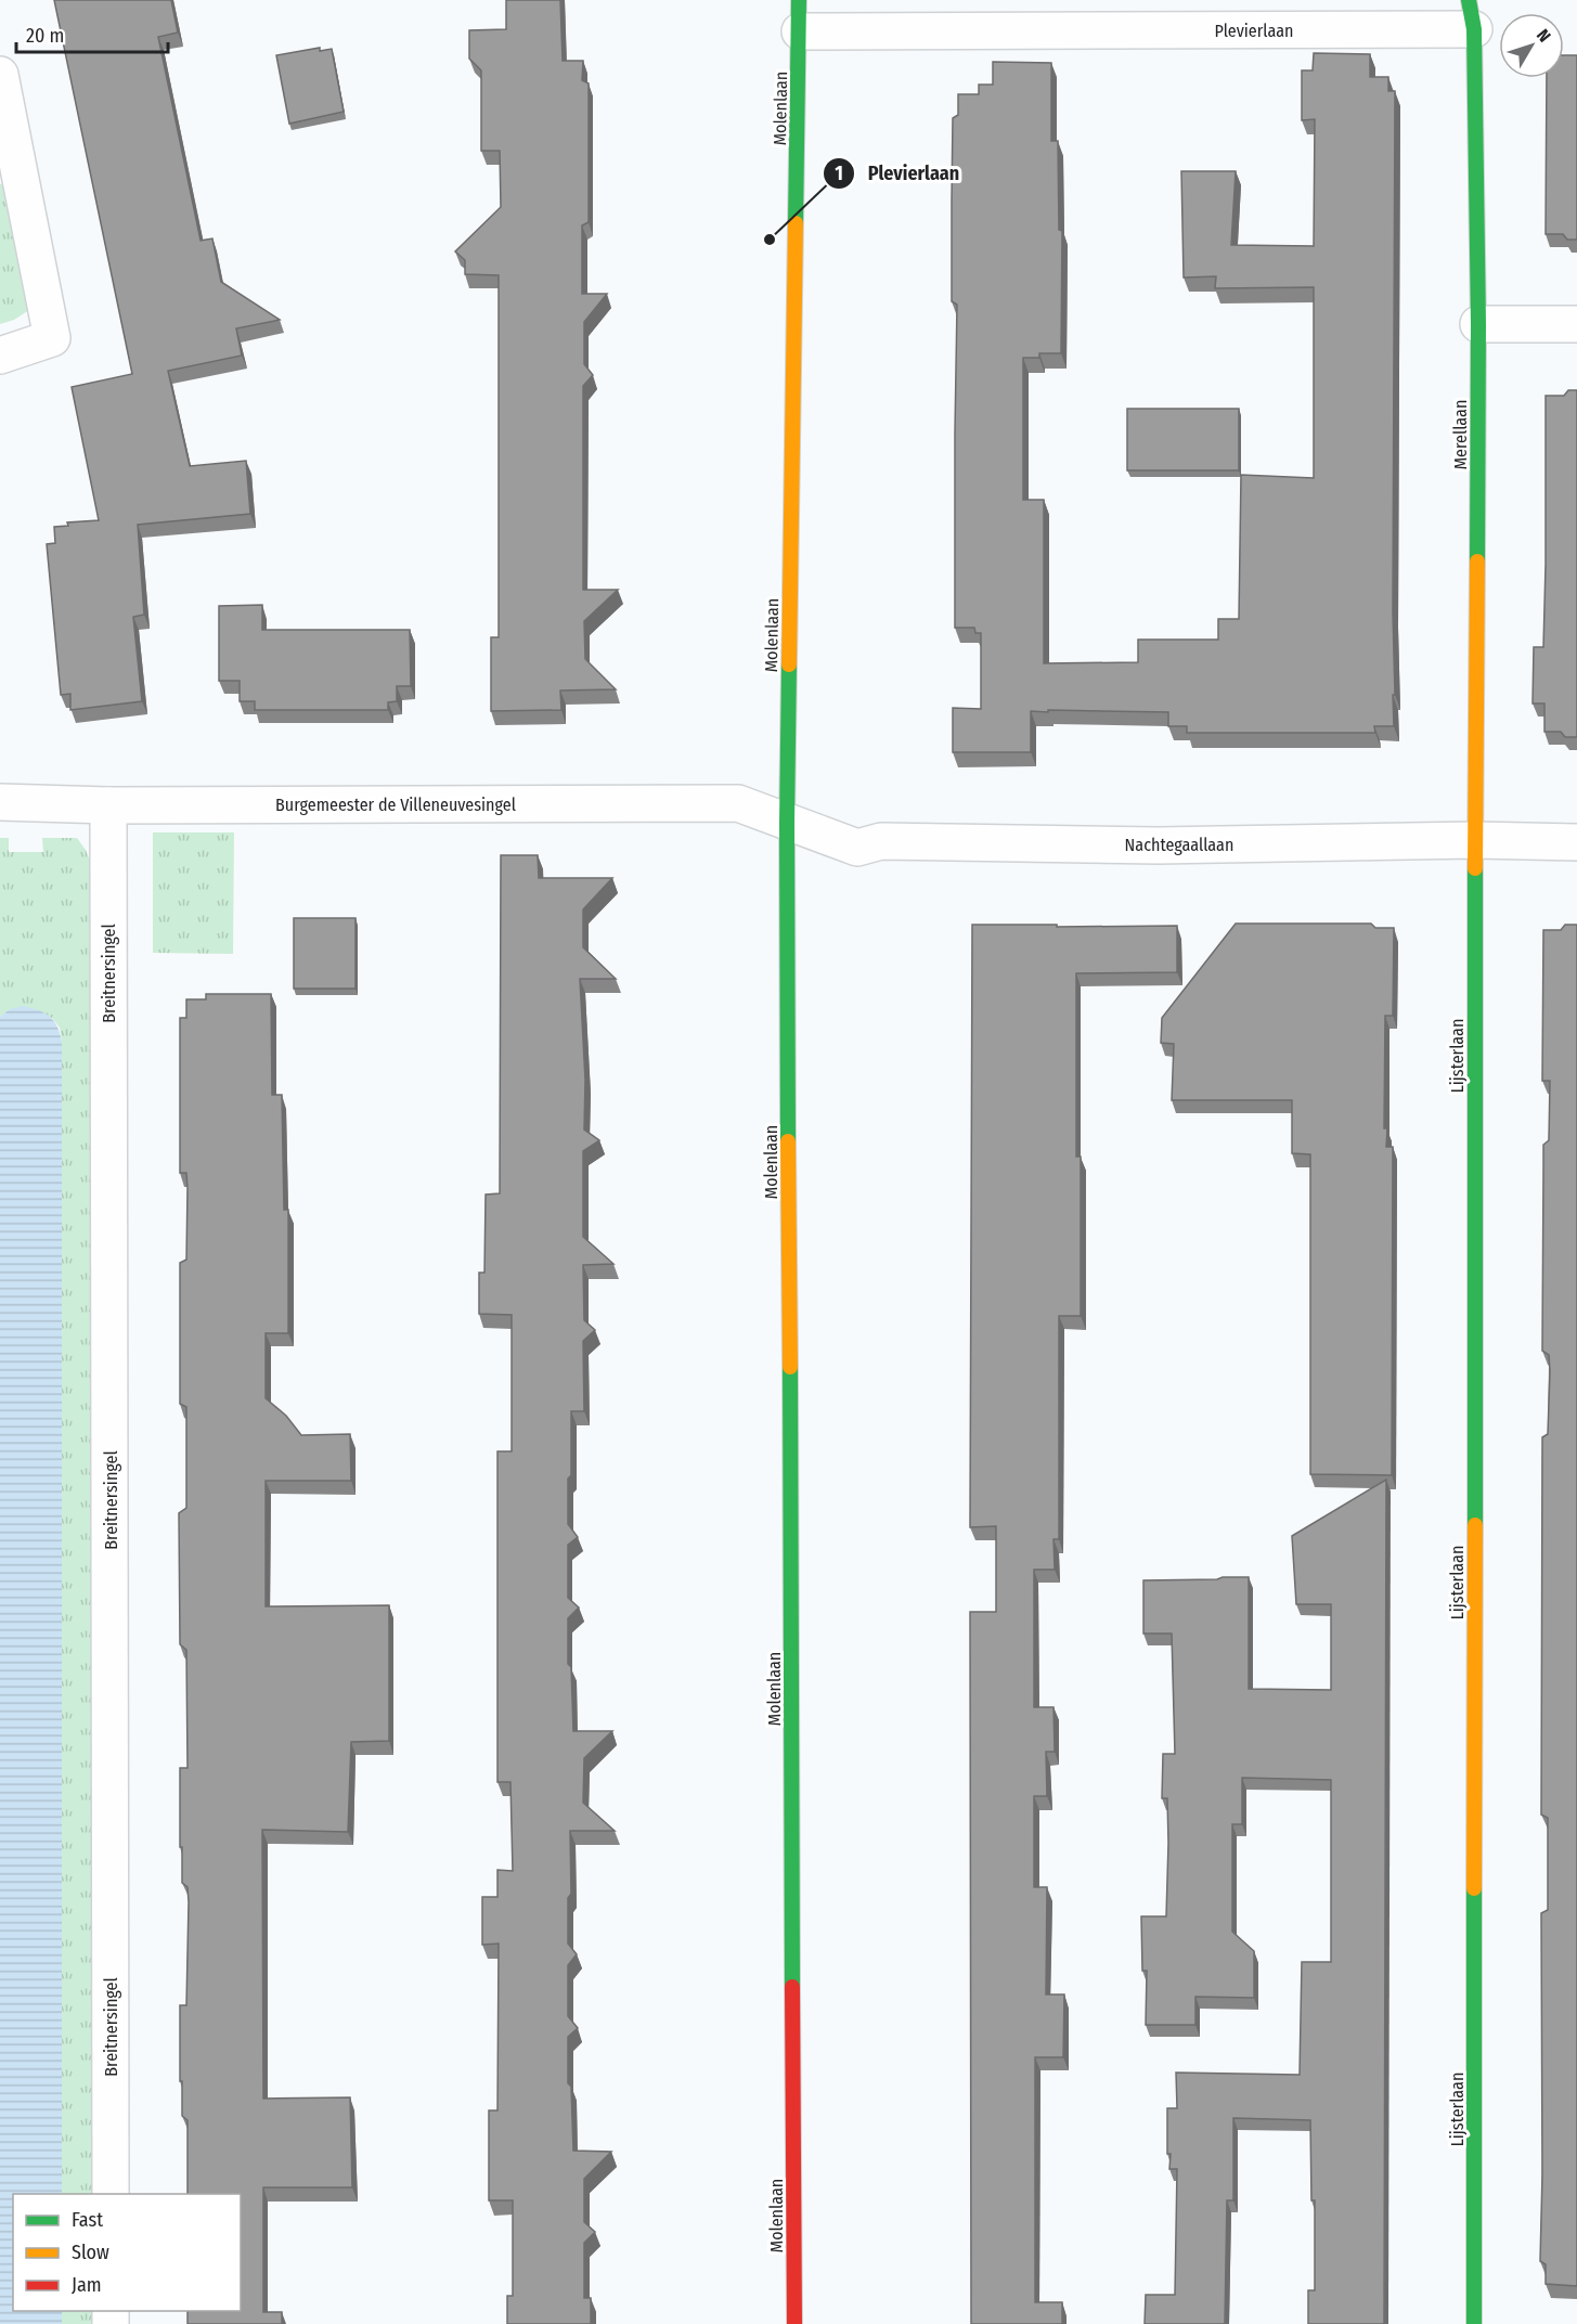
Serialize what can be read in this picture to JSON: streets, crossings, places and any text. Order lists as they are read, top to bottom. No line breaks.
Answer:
{"streets":{"street":["Plevierlaan","Molenlaan","Merellaan","Burgemeester de Villeneuvesingel","Nachtegaallaan","Breitnersingel","Lijsterlaan"]},"crossings":[["Plevierlaan","Molenlaan"],["Plevierlaan","Merellaan"],["Molenlaan","Burgemeester de Villeneuvesingel"],["Molenlaan","Nachtegaallaan"],["Merellaan","Nachtegaallaan"],["Merellaan","Lijsterlaan"],["Burgemeester de Villeneuvesingel","Nachtegaallaan"],["Burgemeester de Villeneuvesingel","Breitnersingel"],["Nachtegaallaan","Lijsterlaan"]],"places":["Plevierlaan"],"legend":["Fast","Slow","Jam"],"scale_bar":"20 m","north":"top right"}
